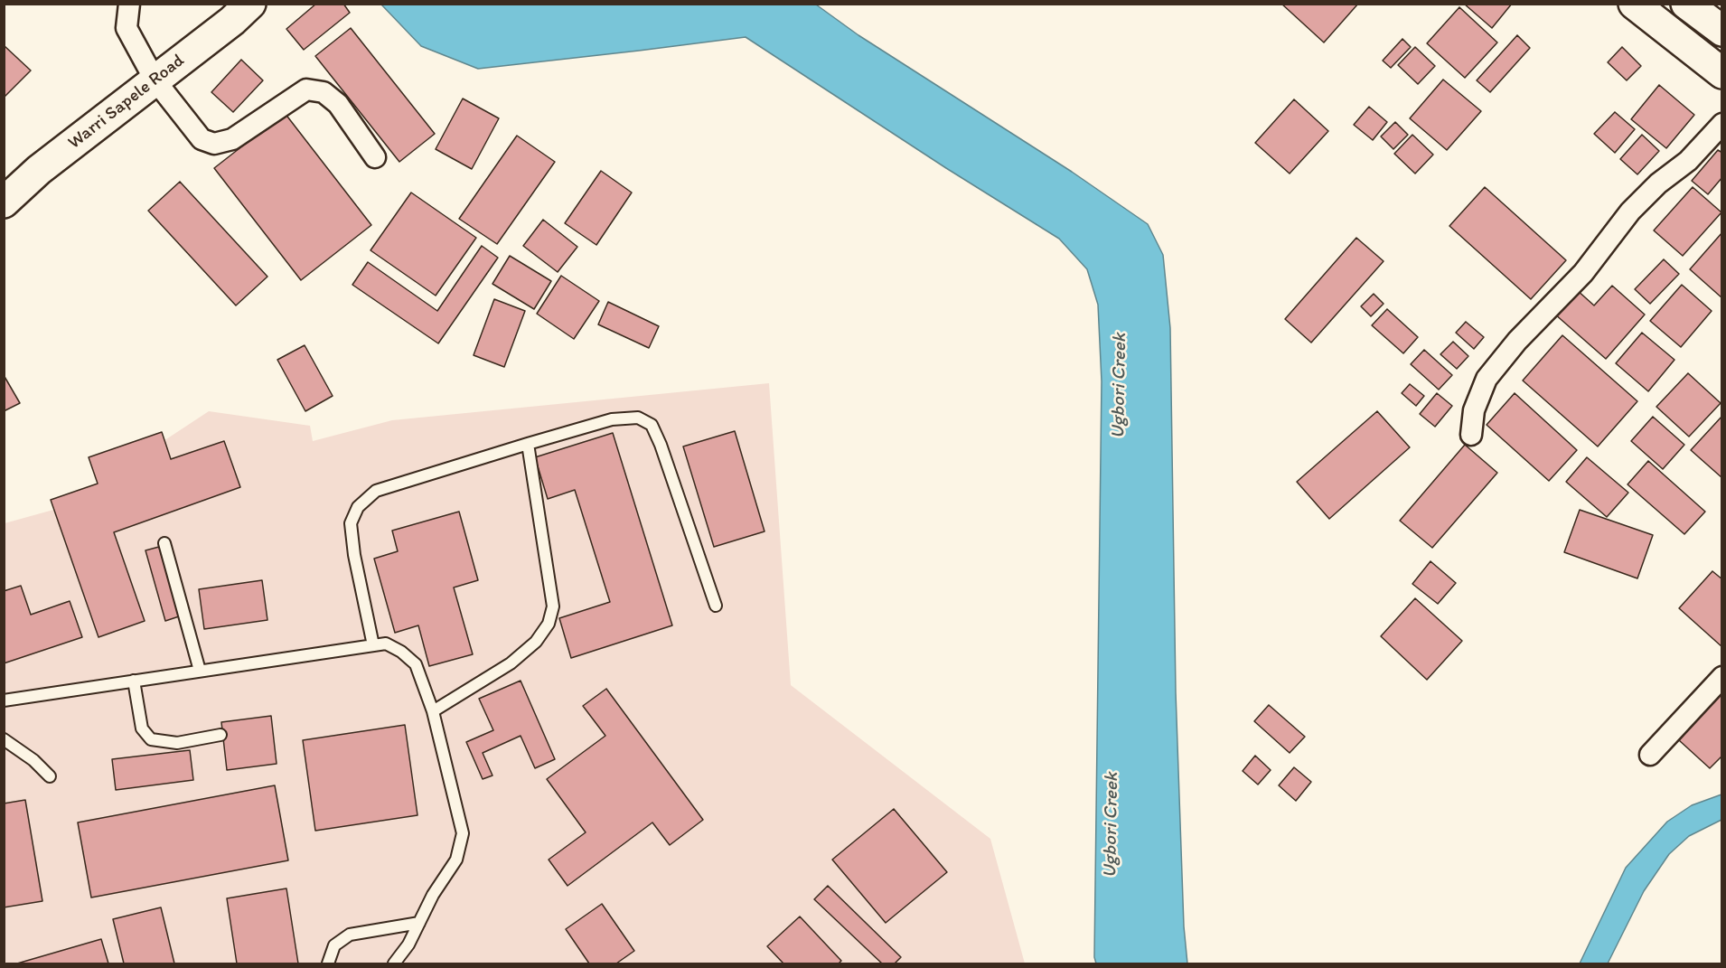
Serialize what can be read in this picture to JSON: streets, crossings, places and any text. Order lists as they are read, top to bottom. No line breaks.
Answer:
{"streets":{"main road":["Warri Sapele Road"]},"water":["Ugbori Creek"]}
